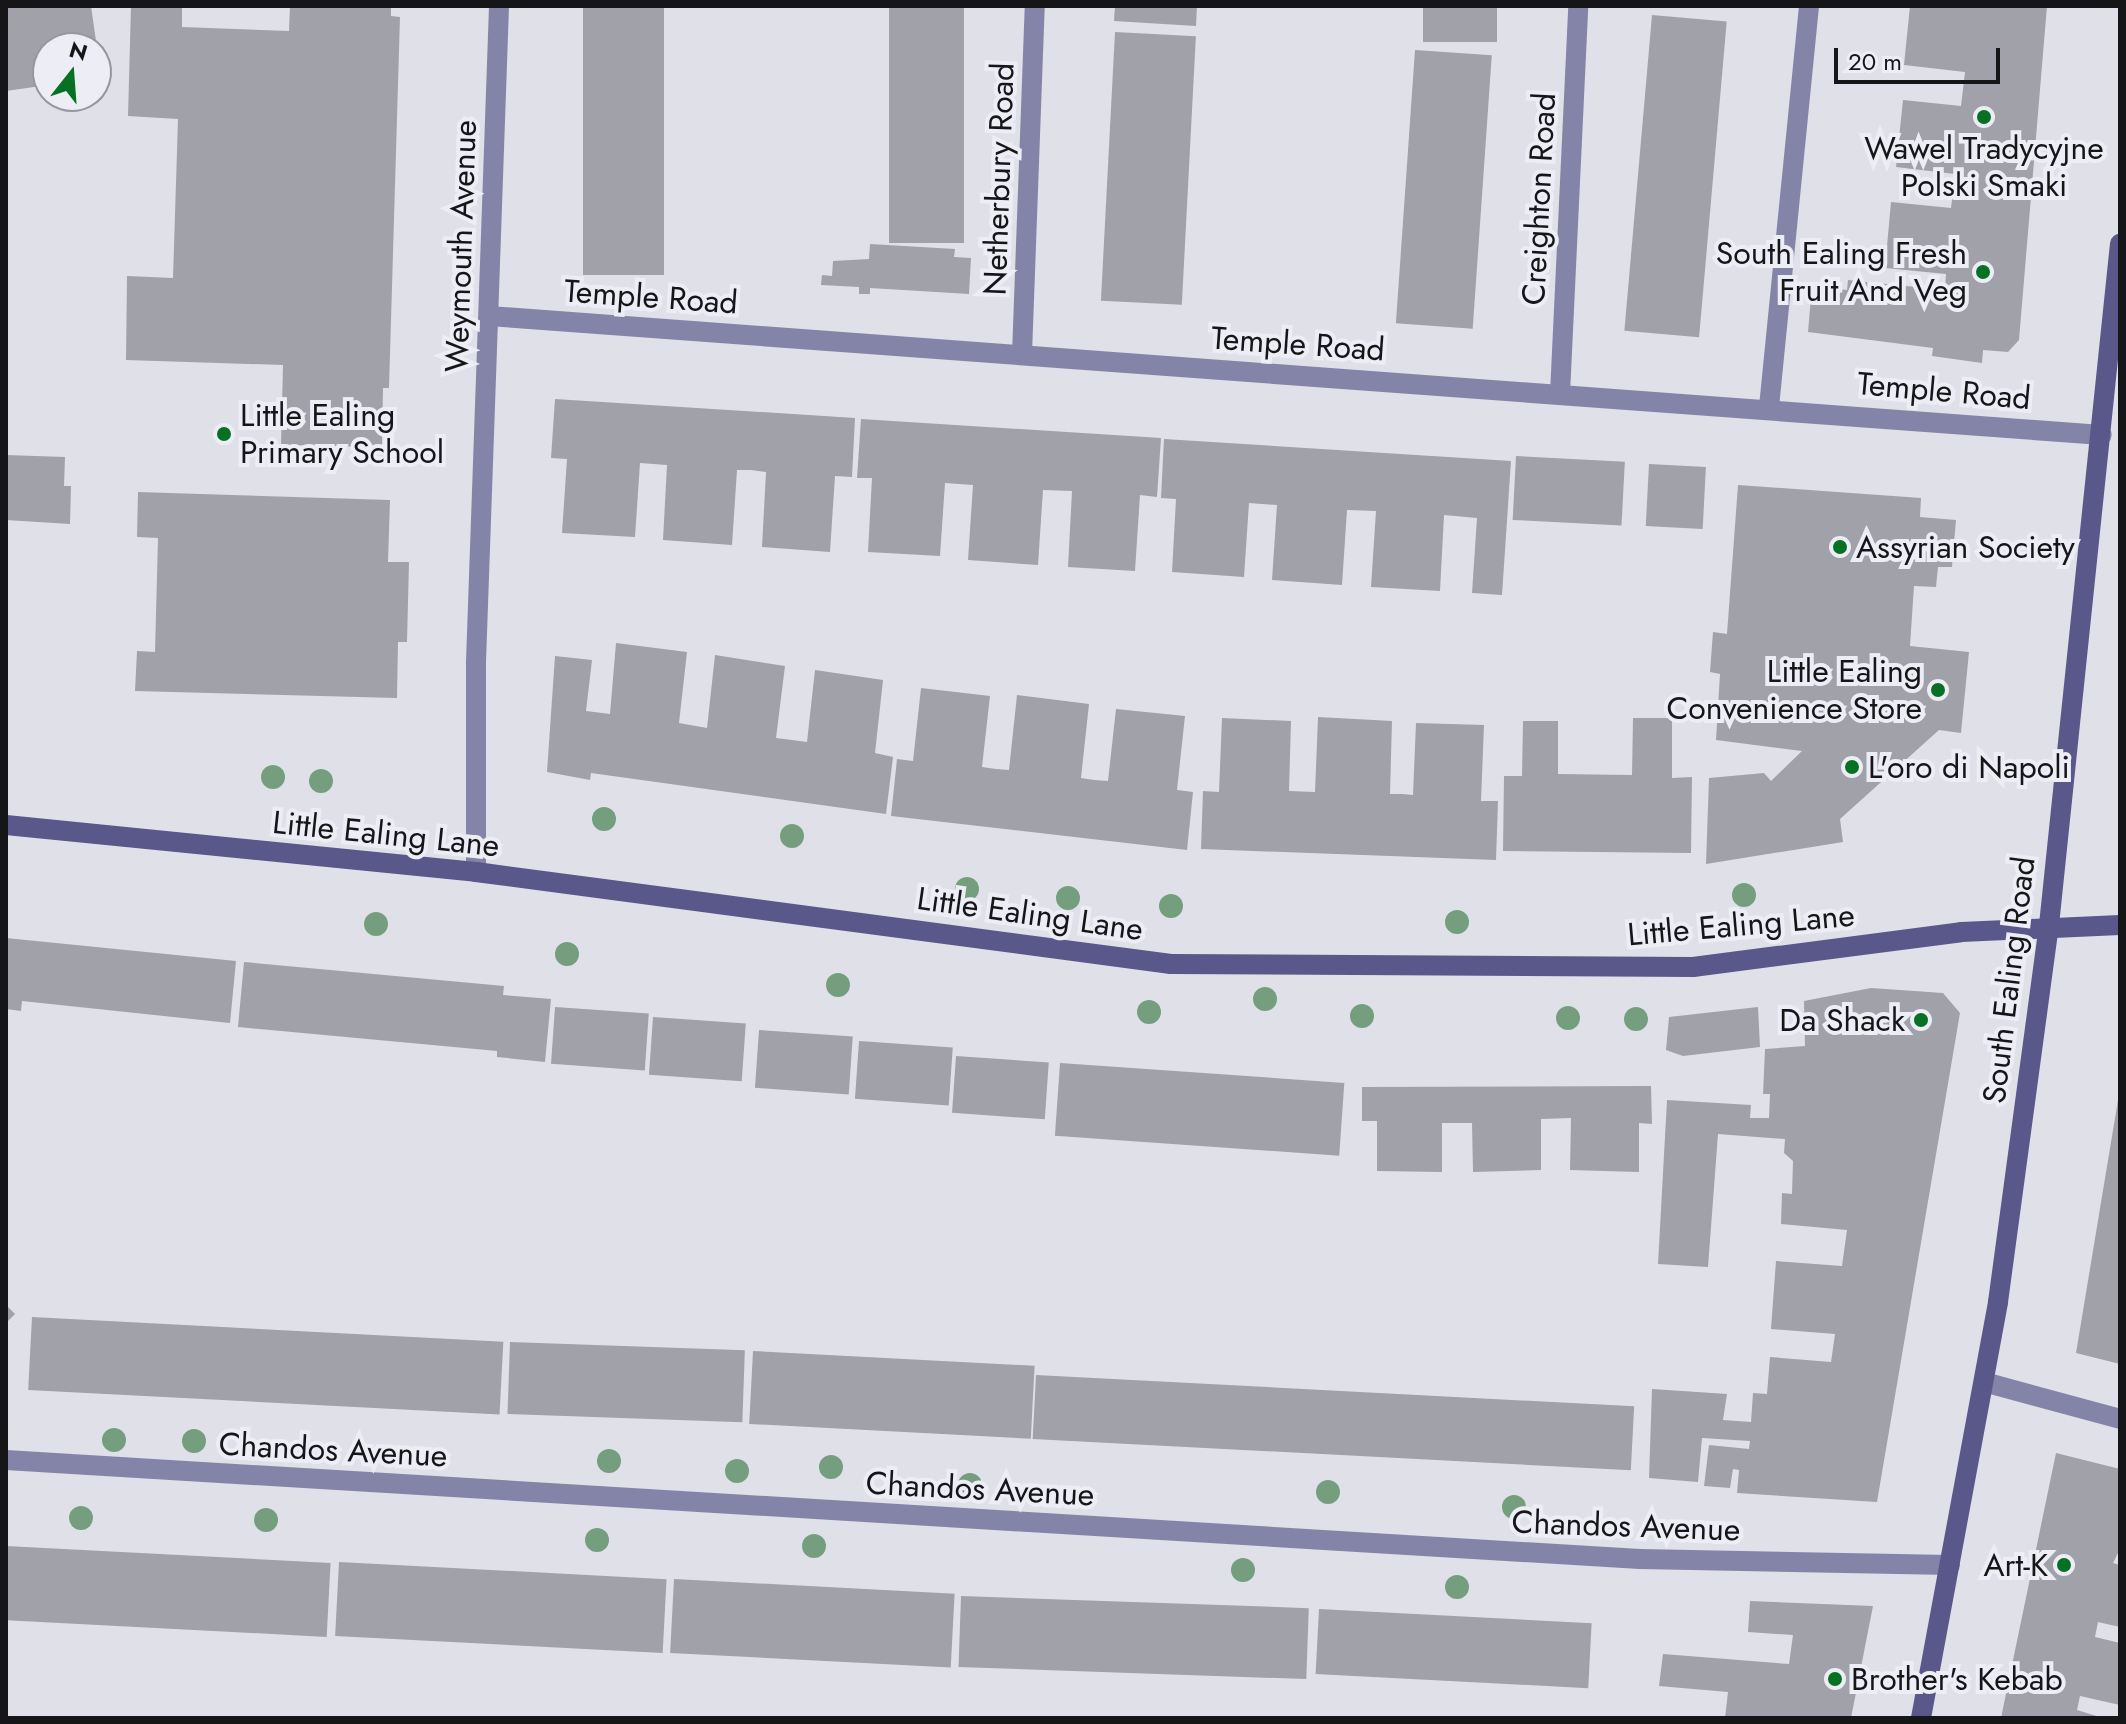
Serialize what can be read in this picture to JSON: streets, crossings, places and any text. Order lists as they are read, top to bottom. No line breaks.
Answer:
{"streets":{"main road":["Little Ealing Lane","South Ealing Road"],"street":["Netherbury Road","Creighton Road","Weymouth Avenue","Temple Road","Chandos Avenue"]},"crossings":[["Netherbury Road","Temple Road"],["Creighton Road","Temple Road"],["Weymouth Avenue","Temple Road"],["Weymouth Avenue","Little Ealing Lane"],["Temple Road","South Ealing Road"],["Little Ealing Lane","South Ealing Road"],["South Ealing Road","Chandos Avenue"]],"places":["Wawel Tradycyjne Polski Smaki","South Ealing Fresh Fruit And Veg","Little Ealing Primary School","Assyrian Society","Little Ealing Convenience Store","L'oro di Napoli","Da Shack","Art-K","Brother's Kebab"],"scale_bar":"20 m","north":"top"}
